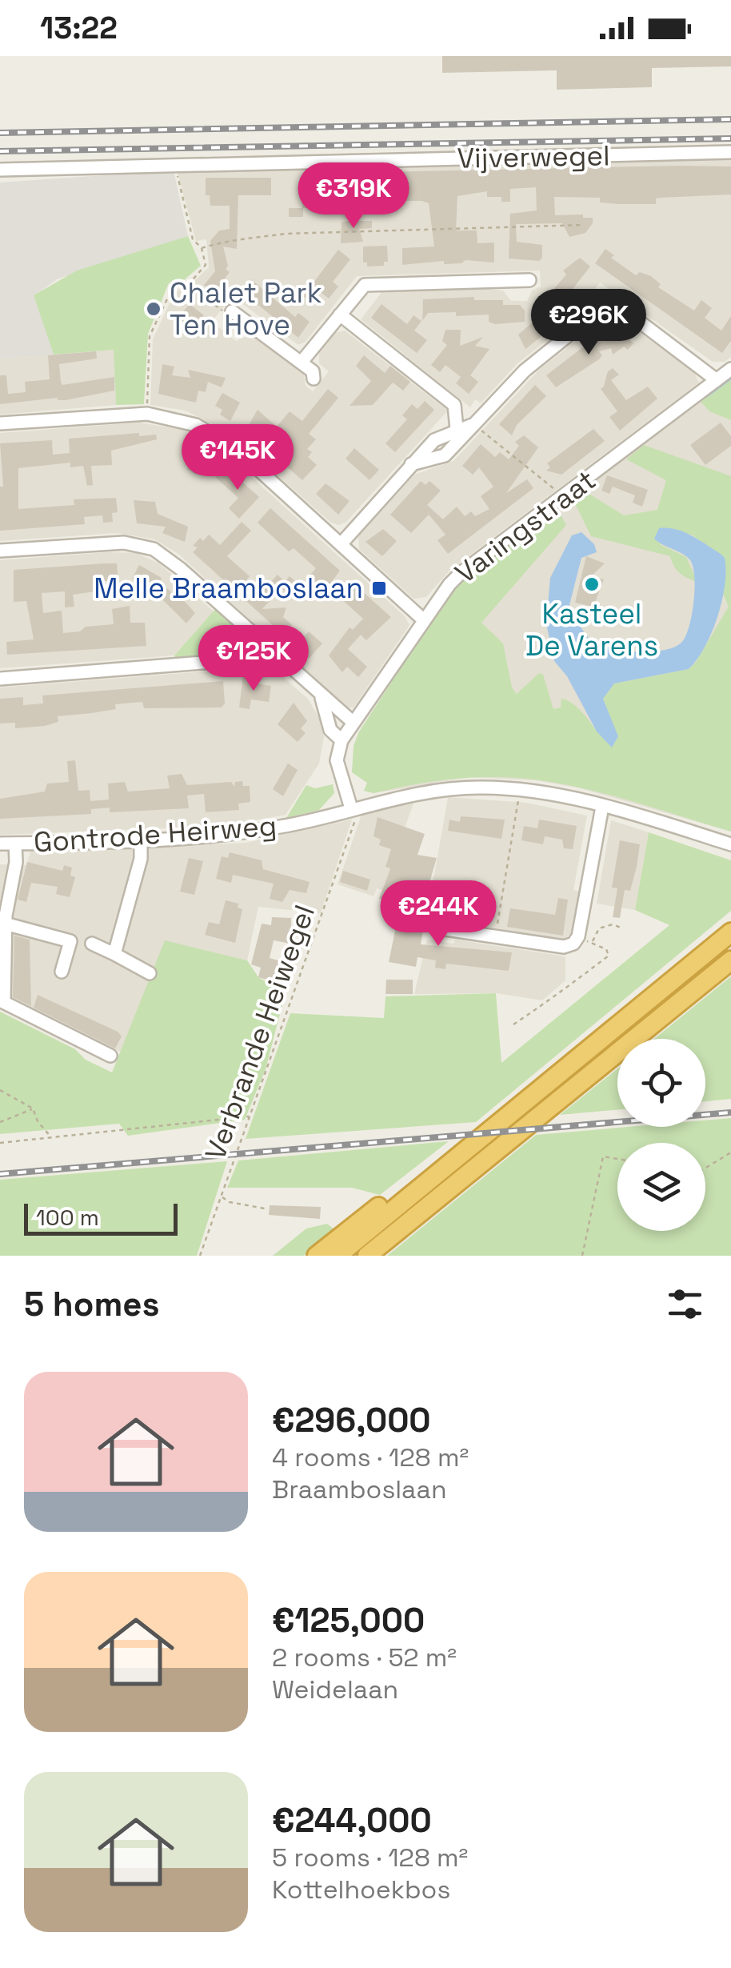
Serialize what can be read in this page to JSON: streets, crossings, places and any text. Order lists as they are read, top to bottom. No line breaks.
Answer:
{"streets":{"street":["Vijverwegel","Varingstraat","Gontrode Heirweg"],"path":["Verbrande Heiwegel"]},"places":{"other":["Chalet Park Ten Hove","Kasteel De Varens"],"transit":["Melle Braamboslaan"]},"scale_bar":"100 m","page":{"status":"13:22","price":["€319K","€296K","€145K","€125K","€244K"],"scale":"100 m","heading":"5 homes","list":[{"name":"€296,000","note":"4 rooms · 128 m² · Braamboslaan"},{"name":"€125,000","note":"2 rooms · 52 m² · Weidelaan"},{"name":"€244,000","note":"5 rooms · 128 m² · Kottelhoekbos"}]}}
